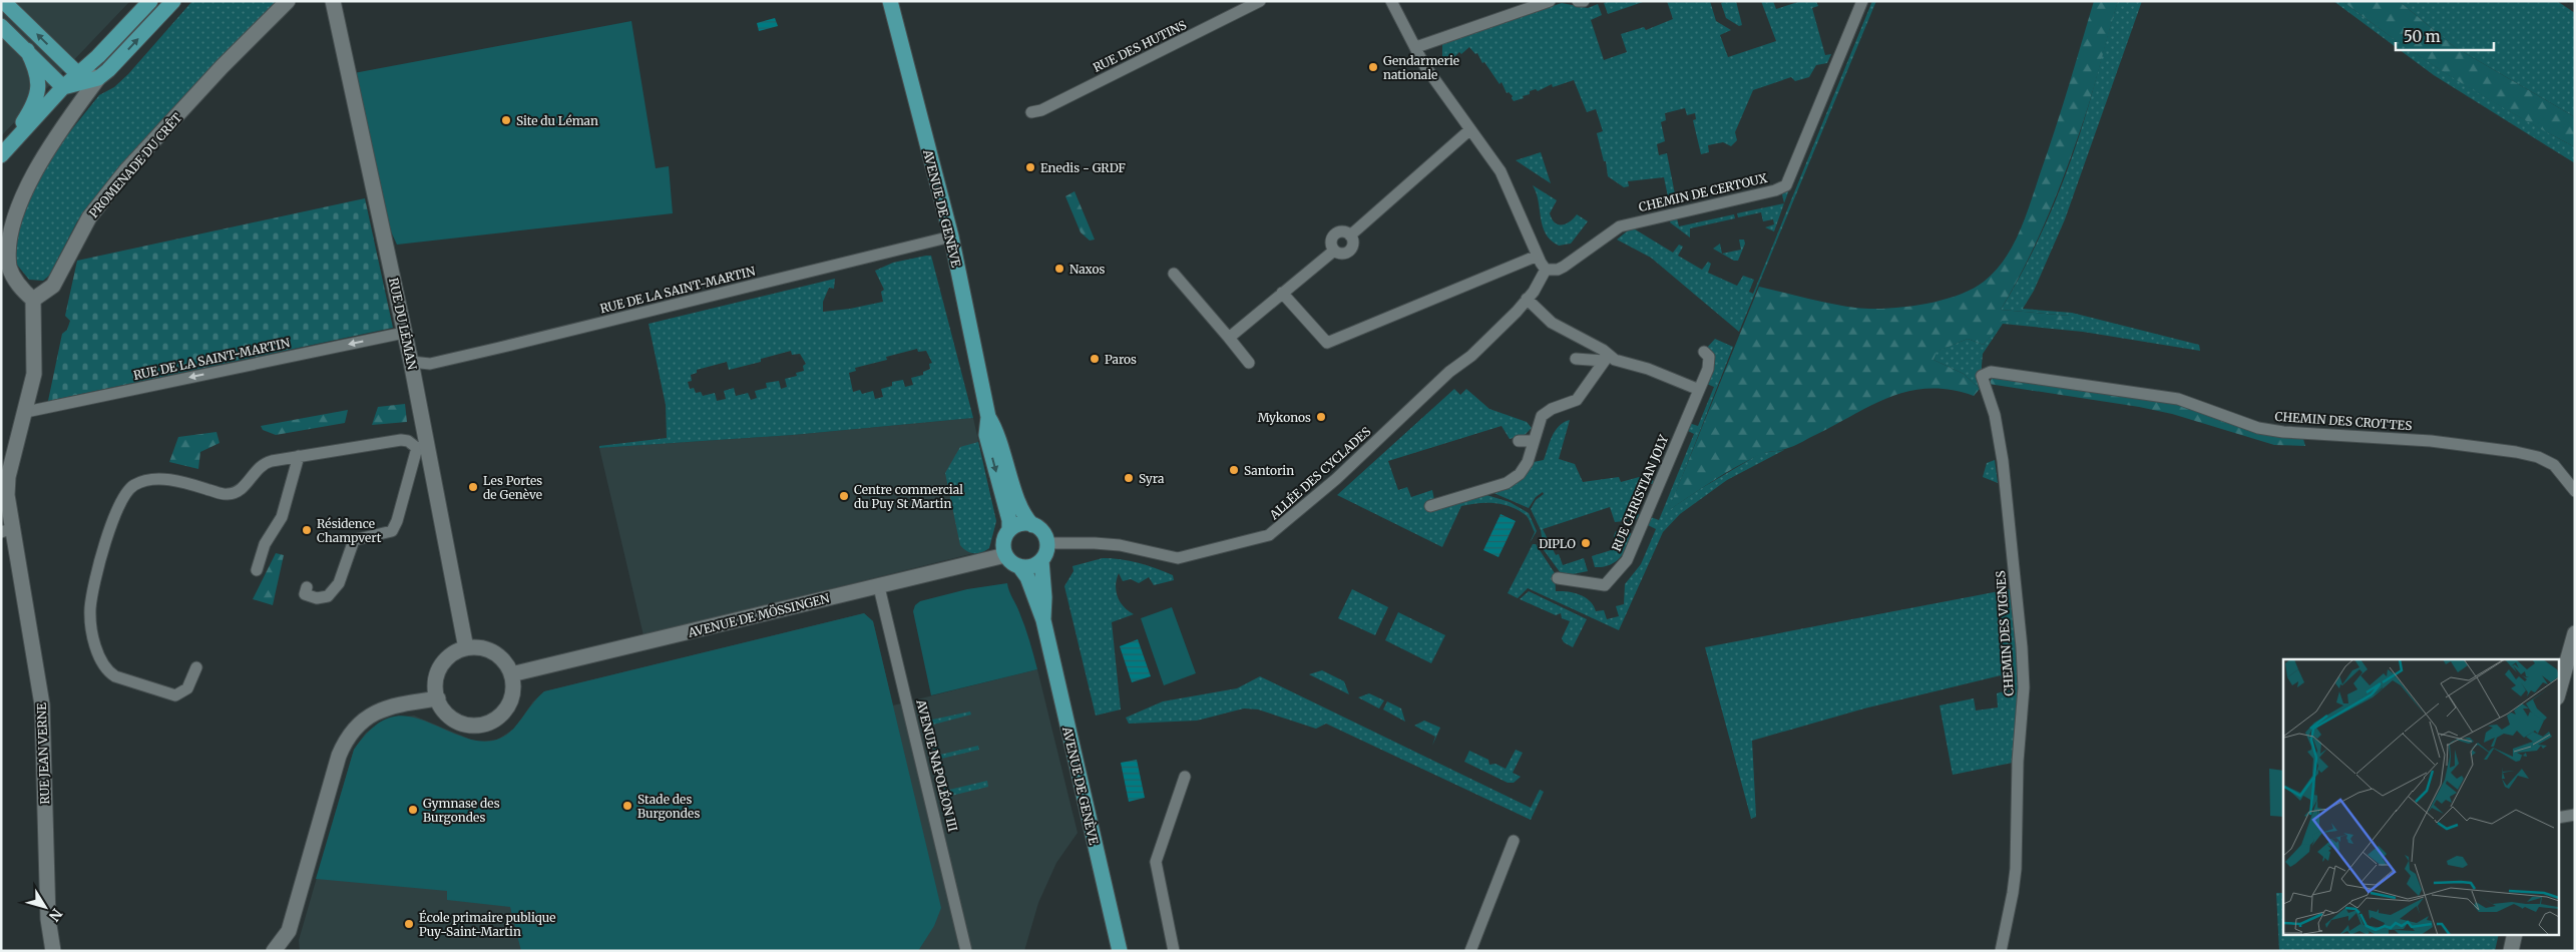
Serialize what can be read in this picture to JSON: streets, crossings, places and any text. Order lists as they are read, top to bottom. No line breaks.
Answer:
{"streets":{"main road":["AVENUE DE GENÈVE"],"street":["RUE DES HUTINS","PROMENADE DU CRÊT","CHEMIN DE CERTOUX","RUE DE LA SAINT-MARTIN","RUE DU LÉMAN","CHEMIN DES CROTTES","ALLÉE DES CYCLADES","RUE CHRISTIAN JOLY","AVENUE DE MÖSSINGEN","CHEMIN DES VIGNES","RUE JEAN VERNE","AVENUE NAPOLÉON III"]},"crossings":[["CHEMIN DE CERTOUX","ALLÉE DES CYCLADES"],["AVENUE DE GENÈVE","RUE DE LA SAINT-MARTIN"],["AVENUE DE GENÈVE","ALLÉE DES CYCLADES"],["AVENUE DE GENÈVE","AVENUE DE MÖSSINGEN"],["RUE DE LA SAINT-MARTIN","RUE DU LÉMAN"],["RUE DU LÉMAN","AVENUE DE MÖSSINGEN"],["CHEMIN DES CROTTES","CHEMIN DES VIGNES"],["ALLÉE DES CYCLADES","AVENUE DE MÖSSINGEN"],["AVENUE DE MÖSSINGEN","AVENUE NAPOLÉON III"]],"one_way":["RUE DE LA SAINT-MARTIN"],"places":["Gendarmerie nationale","Site du Léman","Enedis - GRDF","Naxos","Paros","Mykonos","Santorin","Syra","Les Portes de Genève","Centre commercial du Puy St Martin","Résidence Champvert","DIPLO","Stade des Burgondes","Gymnase des Burgondes","École primaire publique Puy-Saint-Martin"],"scale_bar":"50 m","north":"bottom right"}
